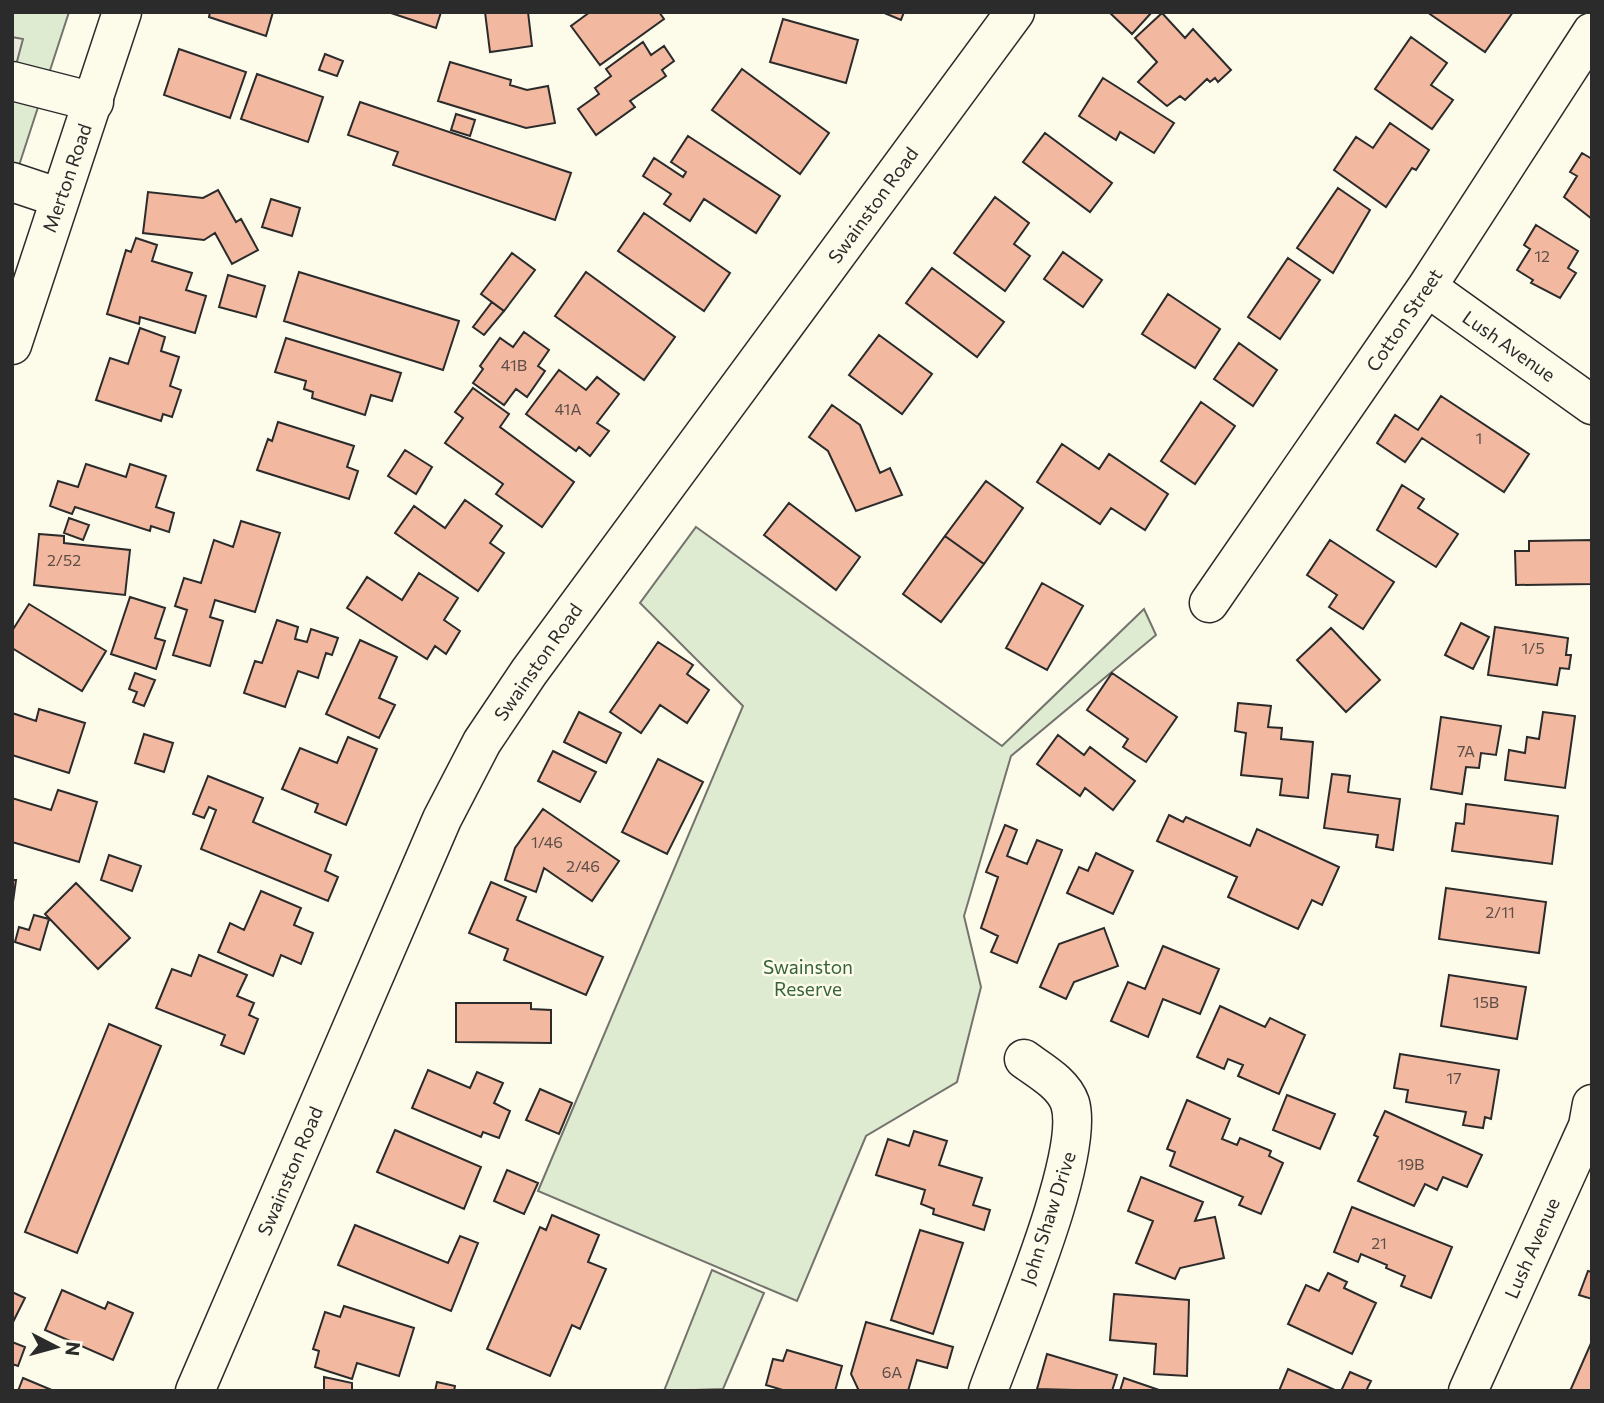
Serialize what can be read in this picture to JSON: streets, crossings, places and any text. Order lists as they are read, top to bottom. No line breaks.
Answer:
{"streets":{"street":["Merton Road","Swainston Road","Cotton Street","Lush Avenue","John Shaw Drive"]},"crossings":[["Cotton Street","Lush Avenue"]],"parks":["Swainston Reserve"],"house_numbers":["12","41B","41A","1","2/52","1/5","7A","1/46","2/46","2/11","15B","17","19B","21","6A"],"north":"right"}
